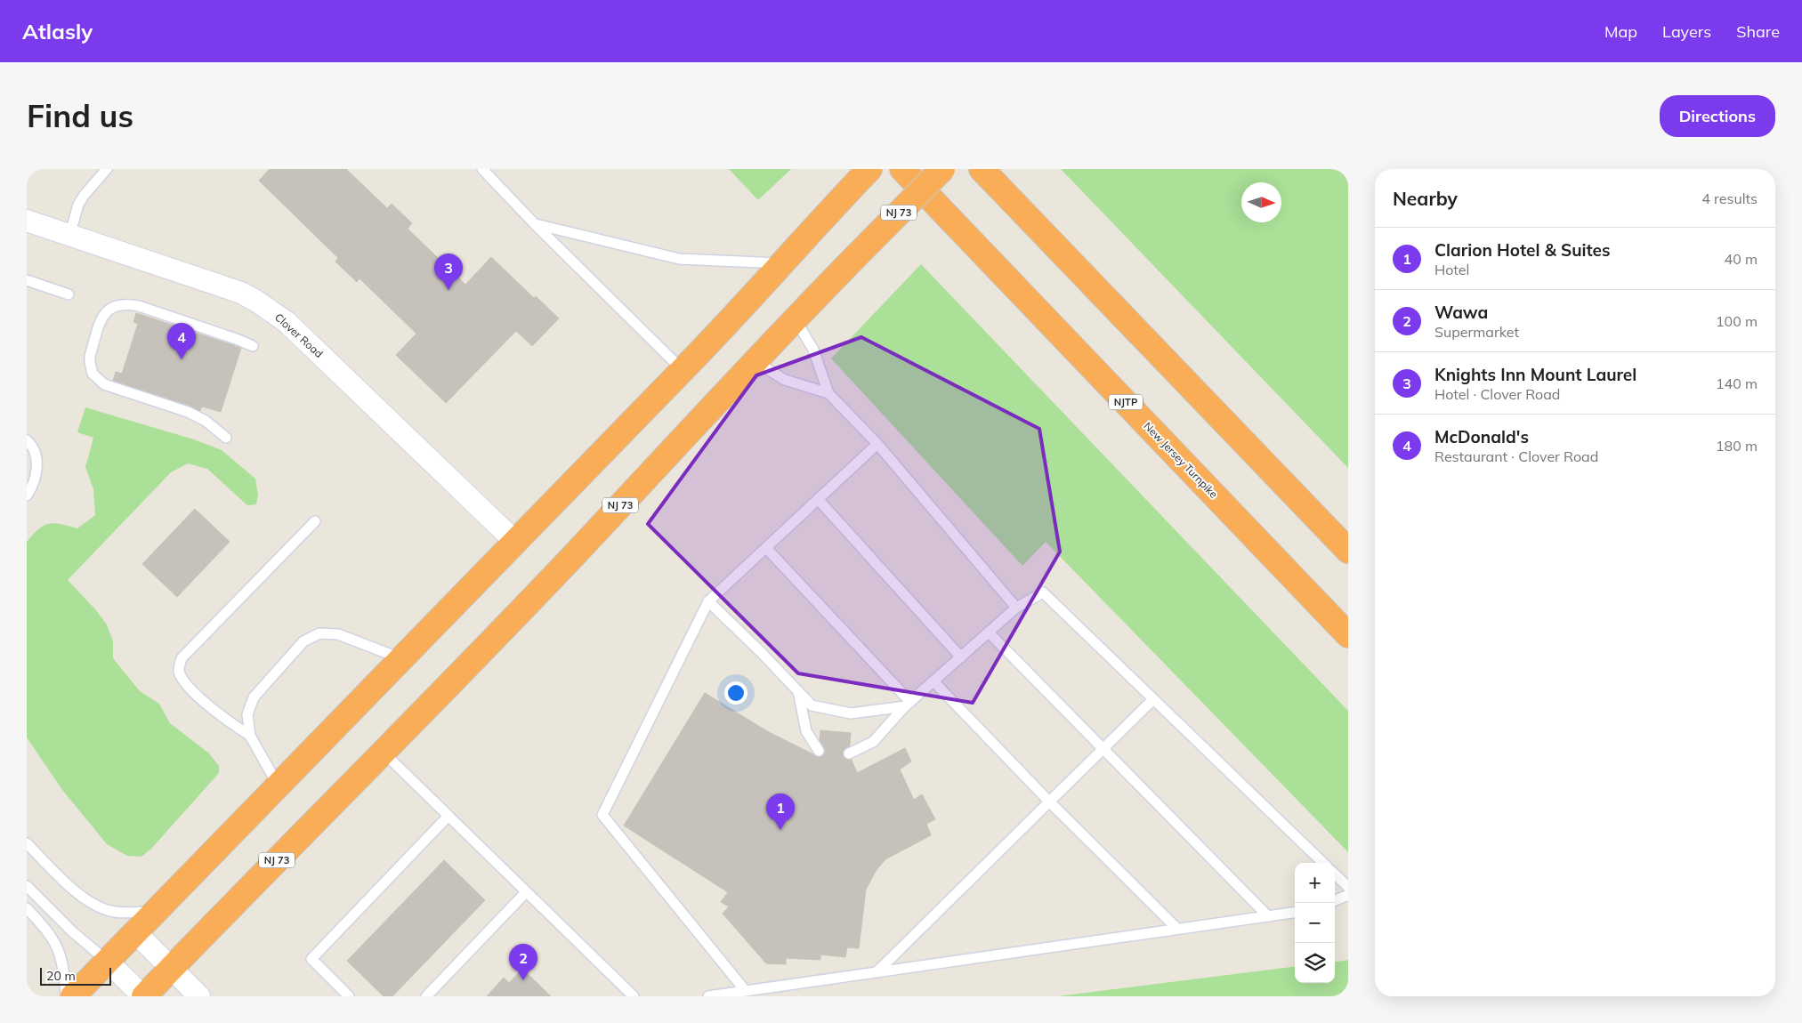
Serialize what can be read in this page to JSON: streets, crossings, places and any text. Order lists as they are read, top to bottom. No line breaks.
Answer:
{"streets":{"highway":["NJ 73","NJTP","New Jersey Turnpike"],"street":["Clover Road"]},"scale_bar":"20 m","north":"right","page":{"header":"Atlasly","nav":["Map","Layers","Share"],"buttons":"Directions","title":"Find us","heading":["Nearby","4 results"],"list":[{"mark":"1","name":"Clarion Hotel & Suites","note":"Hotel","value":"40 m"},{"mark":"2","name":"Wawa","note":"Supermarket","value":"100 m"},{"mark":"3","name":"Knights Inn Mount Laurel","note":"Hotel · Clover Road","value":"140 m"},{"mark":"4","name":"McDonald's","note":"Restaurant · Clover Road","value":"180 m"}],"pins":["3","4","1","2"],"map_buttons":["+","−"],"scale":"20 m"}}
